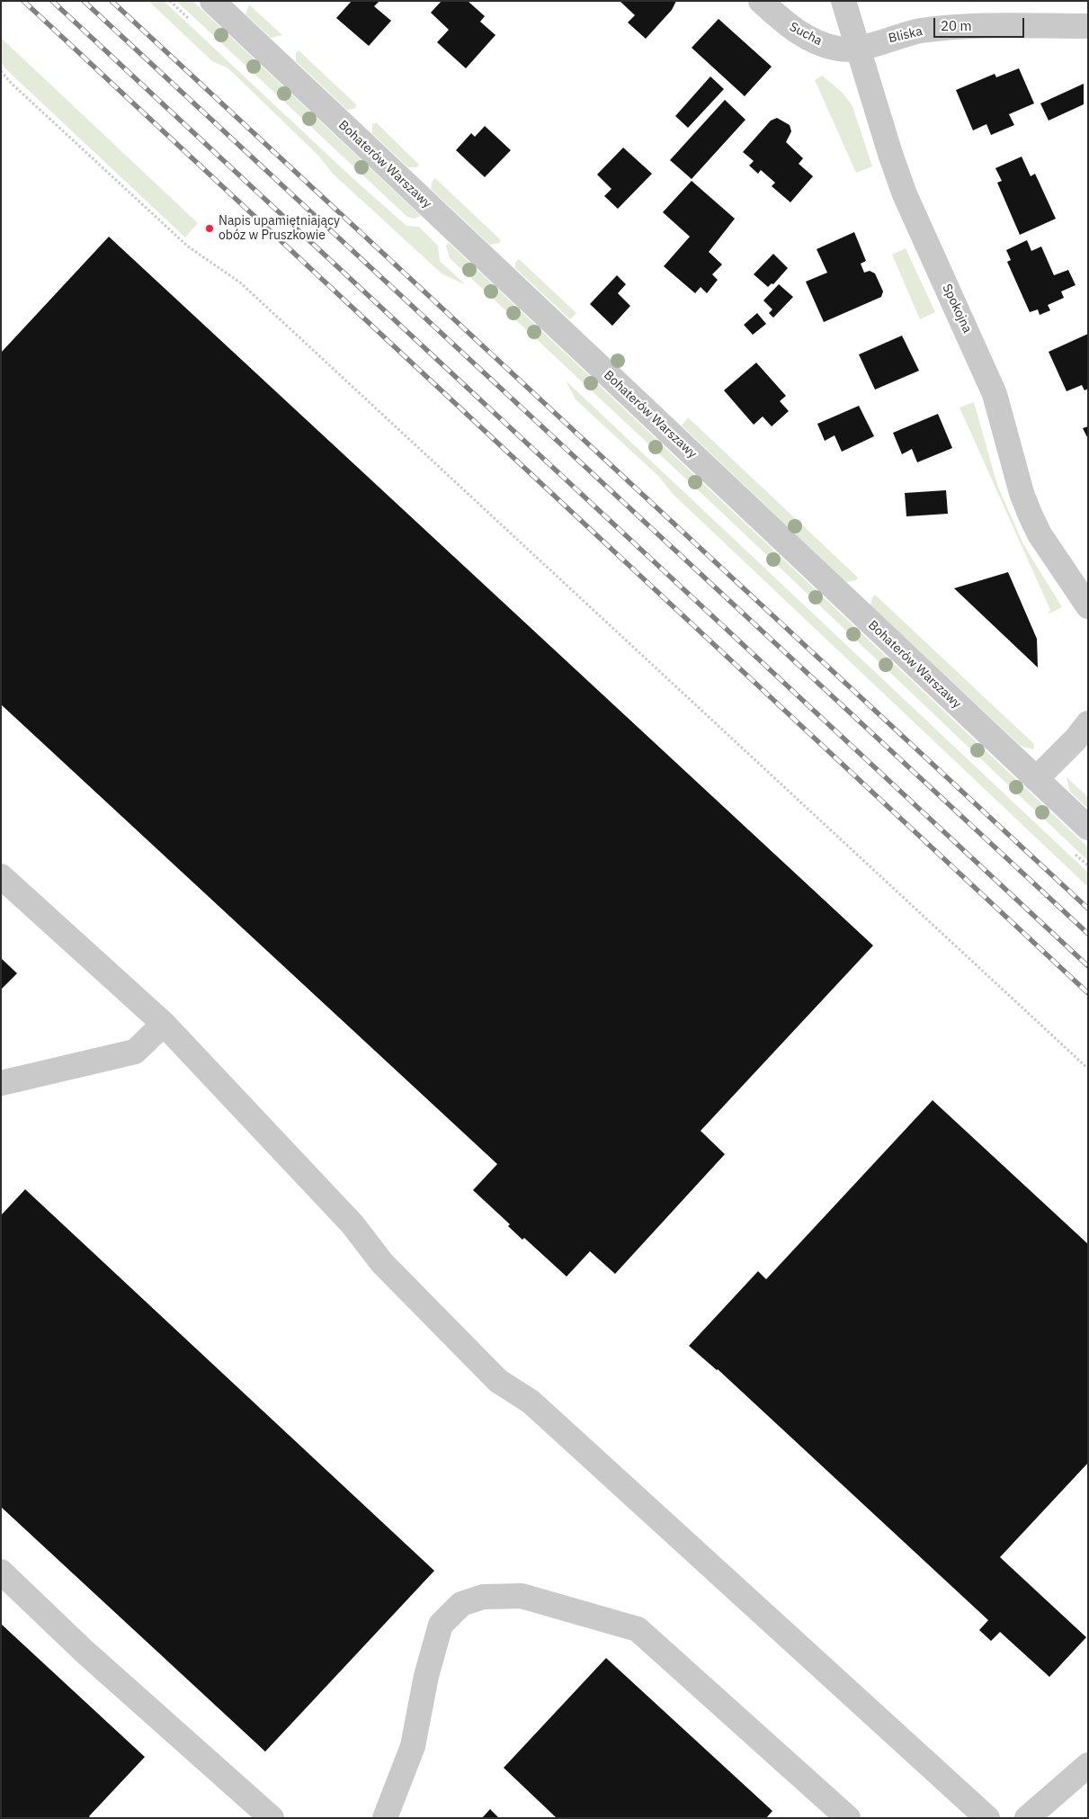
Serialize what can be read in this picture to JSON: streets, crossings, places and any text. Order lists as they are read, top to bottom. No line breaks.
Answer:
{"streets":{"street":["Sucha","Bliska","Bohaterów Warszawy","Spokojna"]},"crossings":[["Sucha","Bliska"],["Sucha","Spokojna"],["Bliska","Spokojna"]],"places":["Napis upamiętniający obóz w Pruszkowie"],"scale_bar":"20 m"}
